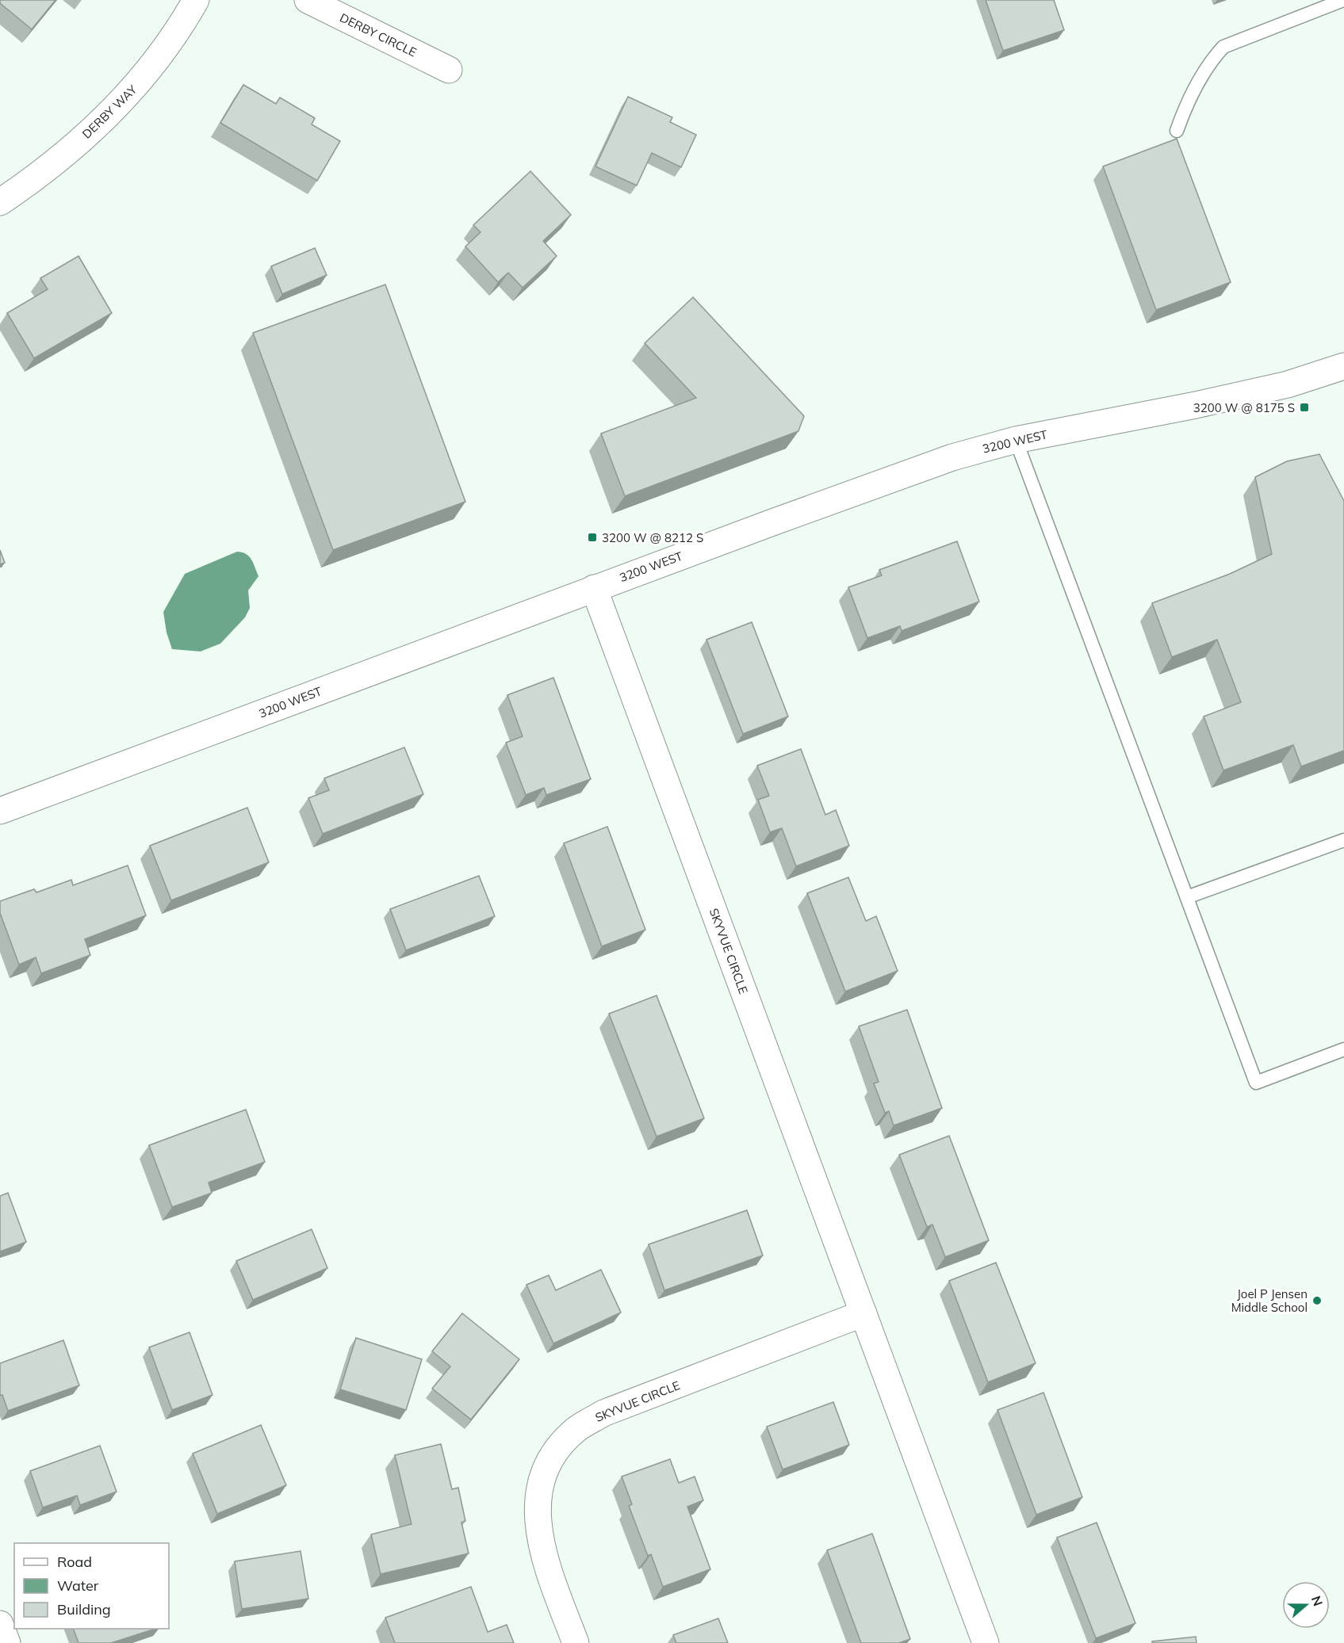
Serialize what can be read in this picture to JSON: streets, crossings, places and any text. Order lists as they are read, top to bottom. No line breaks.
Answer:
{"streets":{"street":["DERBY CIRCLE","DERBY WAY","3200 WEST","SKYVUE CIRCLE"]},"crossings":[["3200 WEST","SKYVUE CIRCLE"]],"places":{"transit":["3200 W @ 8175 S","3200 W @ 8212 S"],"other":["Joel P Jensen Middle School"]},"legend":["Road","Water","Building"],"north":"right"}
